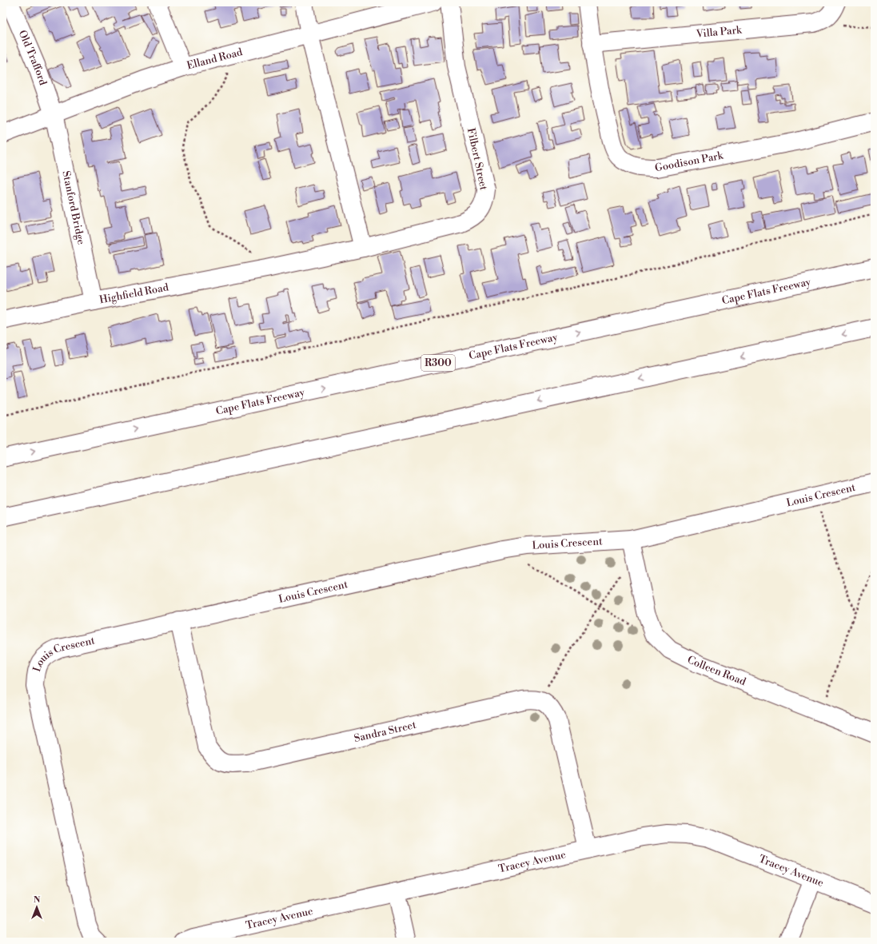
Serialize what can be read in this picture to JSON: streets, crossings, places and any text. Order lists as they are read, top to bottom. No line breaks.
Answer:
{"streets":{"main road":["Villa Park","Old Trafford","Elland Road","Filbert Street","Goodison Park","Stanford Bridge","Cape Flats Freeway","Highfield Road","R300","Louis Crescent","Colleen Road","Sandra Street","Tracey Avenue"]},"crossings":[["Villa Park","Goodison Park"],["Old Trafford","Elland Road"],["Old Trafford","Stanford Bridge"],["Elland Road","Stanford Bridge"],["Filbert Street","Highfield Road"],["Stanford Bridge","Highfield Road"],["Louis Crescent","Colleen Road"],["Louis Crescent","Sandra Street"],["Sandra Street","Tracey Avenue"]],"north":"top"}
